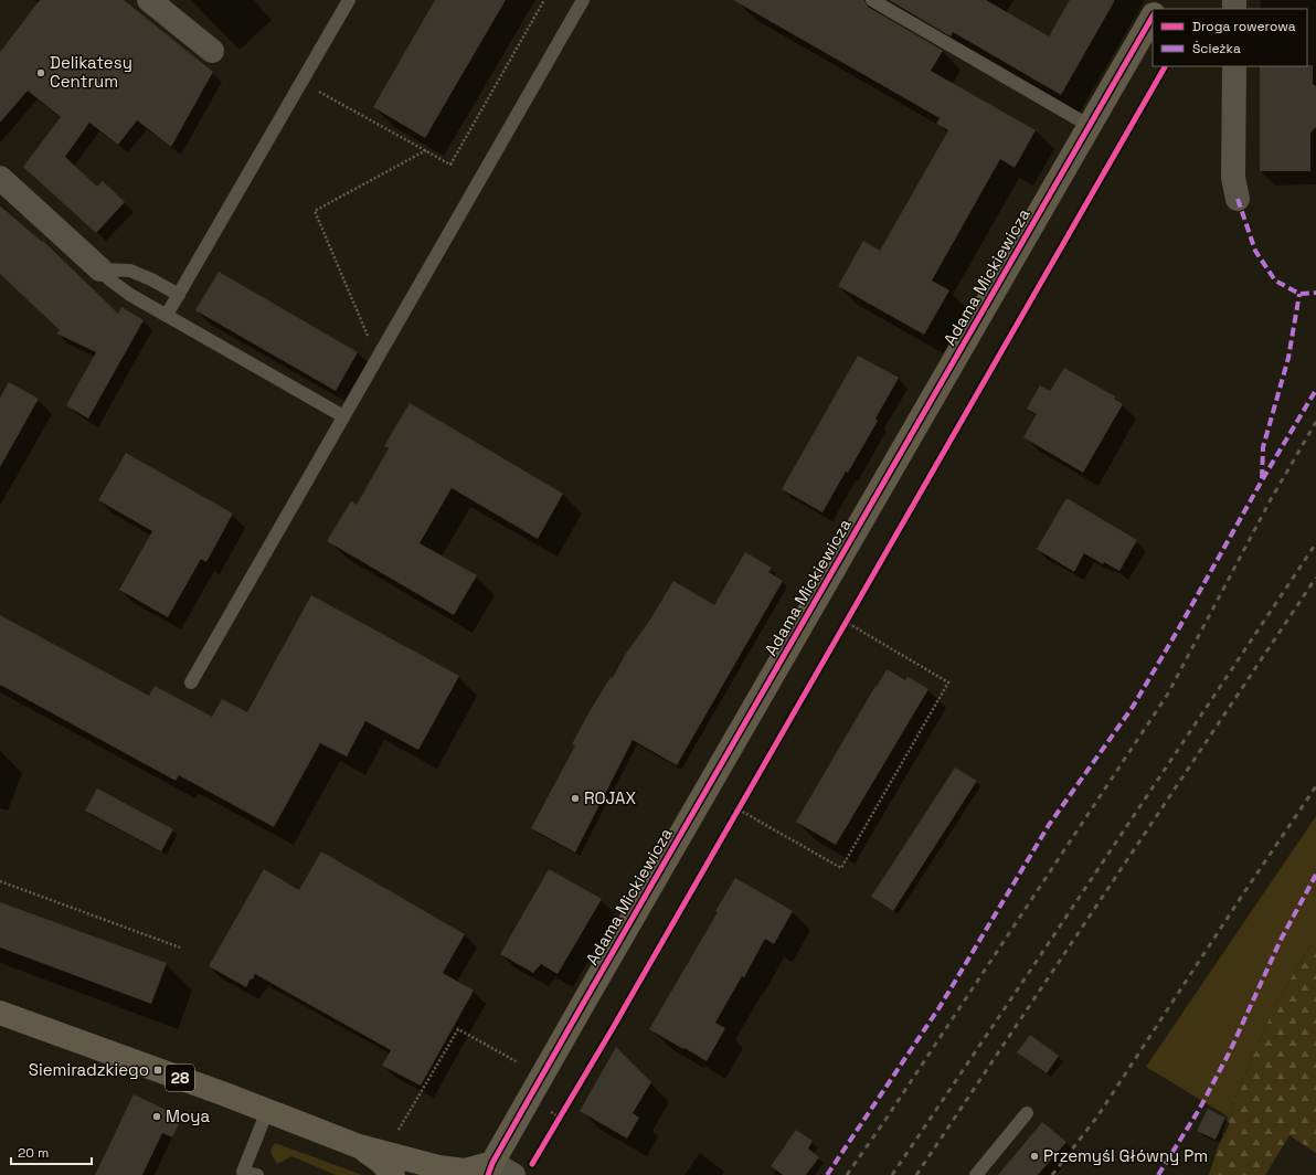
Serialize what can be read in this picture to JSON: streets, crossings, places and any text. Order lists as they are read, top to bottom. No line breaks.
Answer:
{"streets":{"main road":["Adama Mickiewicza","28"]},"places":{"other":["Delikatesy Centrum","ROJAX","Moya","Przemyśl Główny Pm"],"transit":["Siemiradzkiego"]},"legend":["Droga rowerowa","Ścieżka"],"scale_bar":"20 m"}
